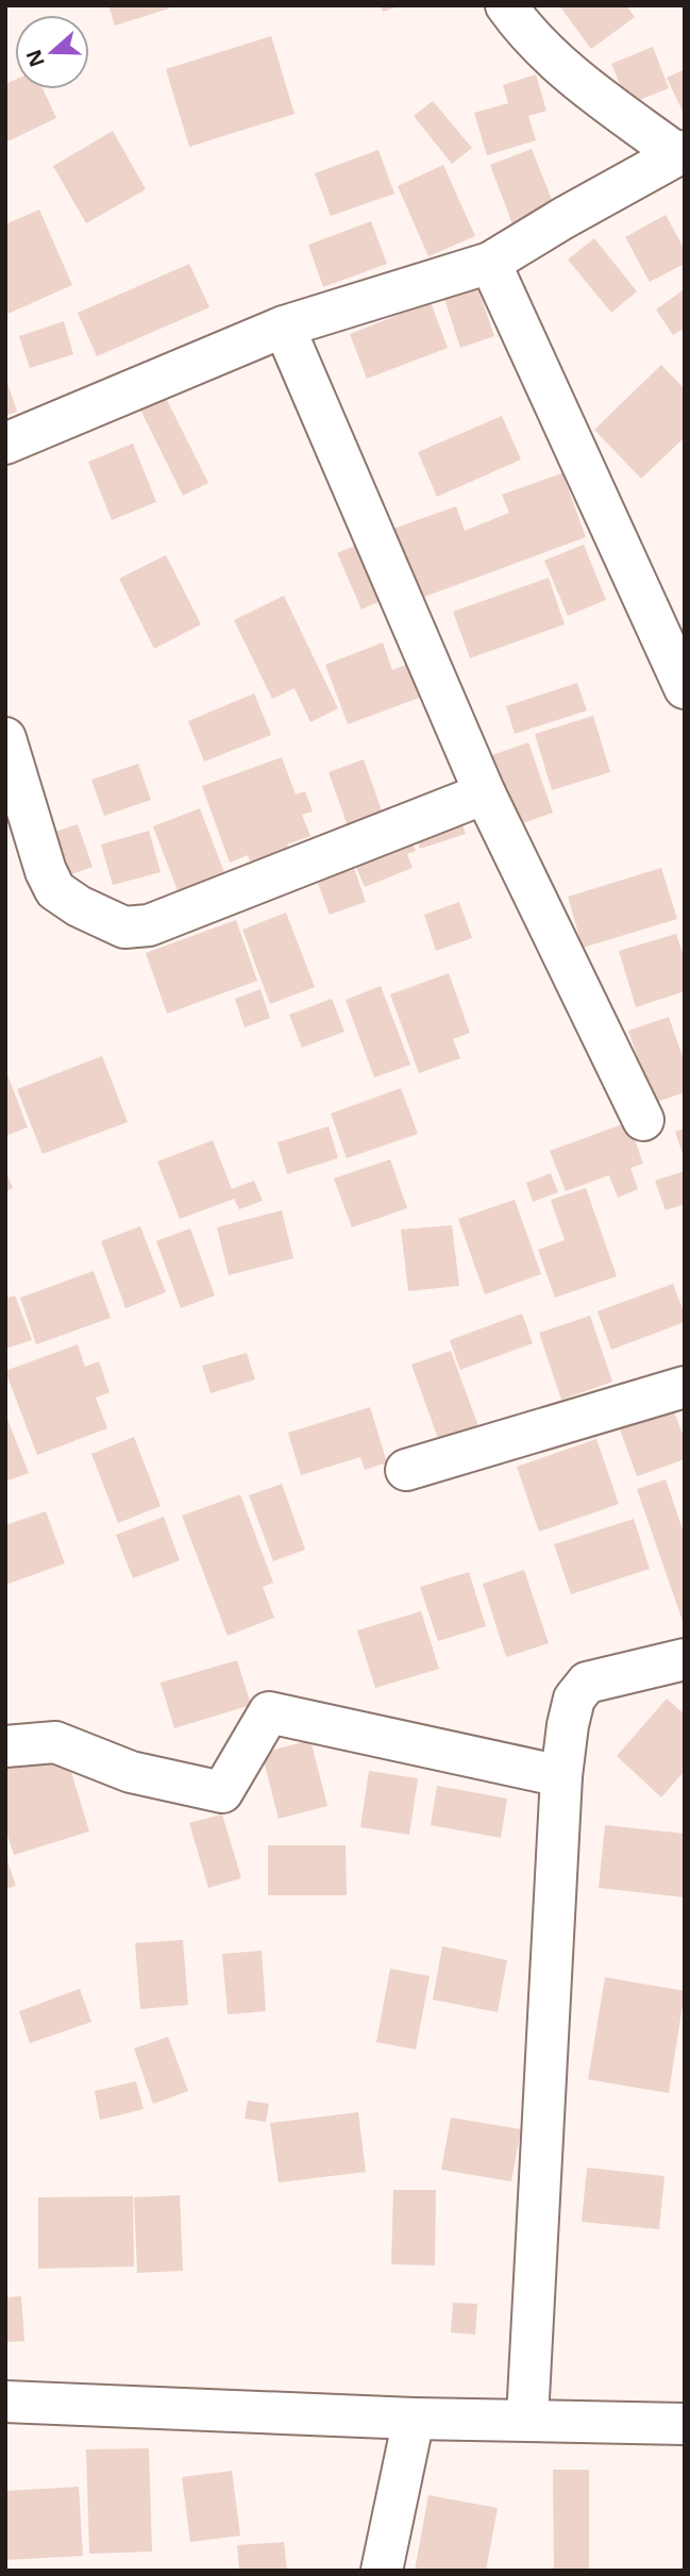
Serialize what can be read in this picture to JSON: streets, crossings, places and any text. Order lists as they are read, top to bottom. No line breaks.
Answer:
{"north":"left"}
